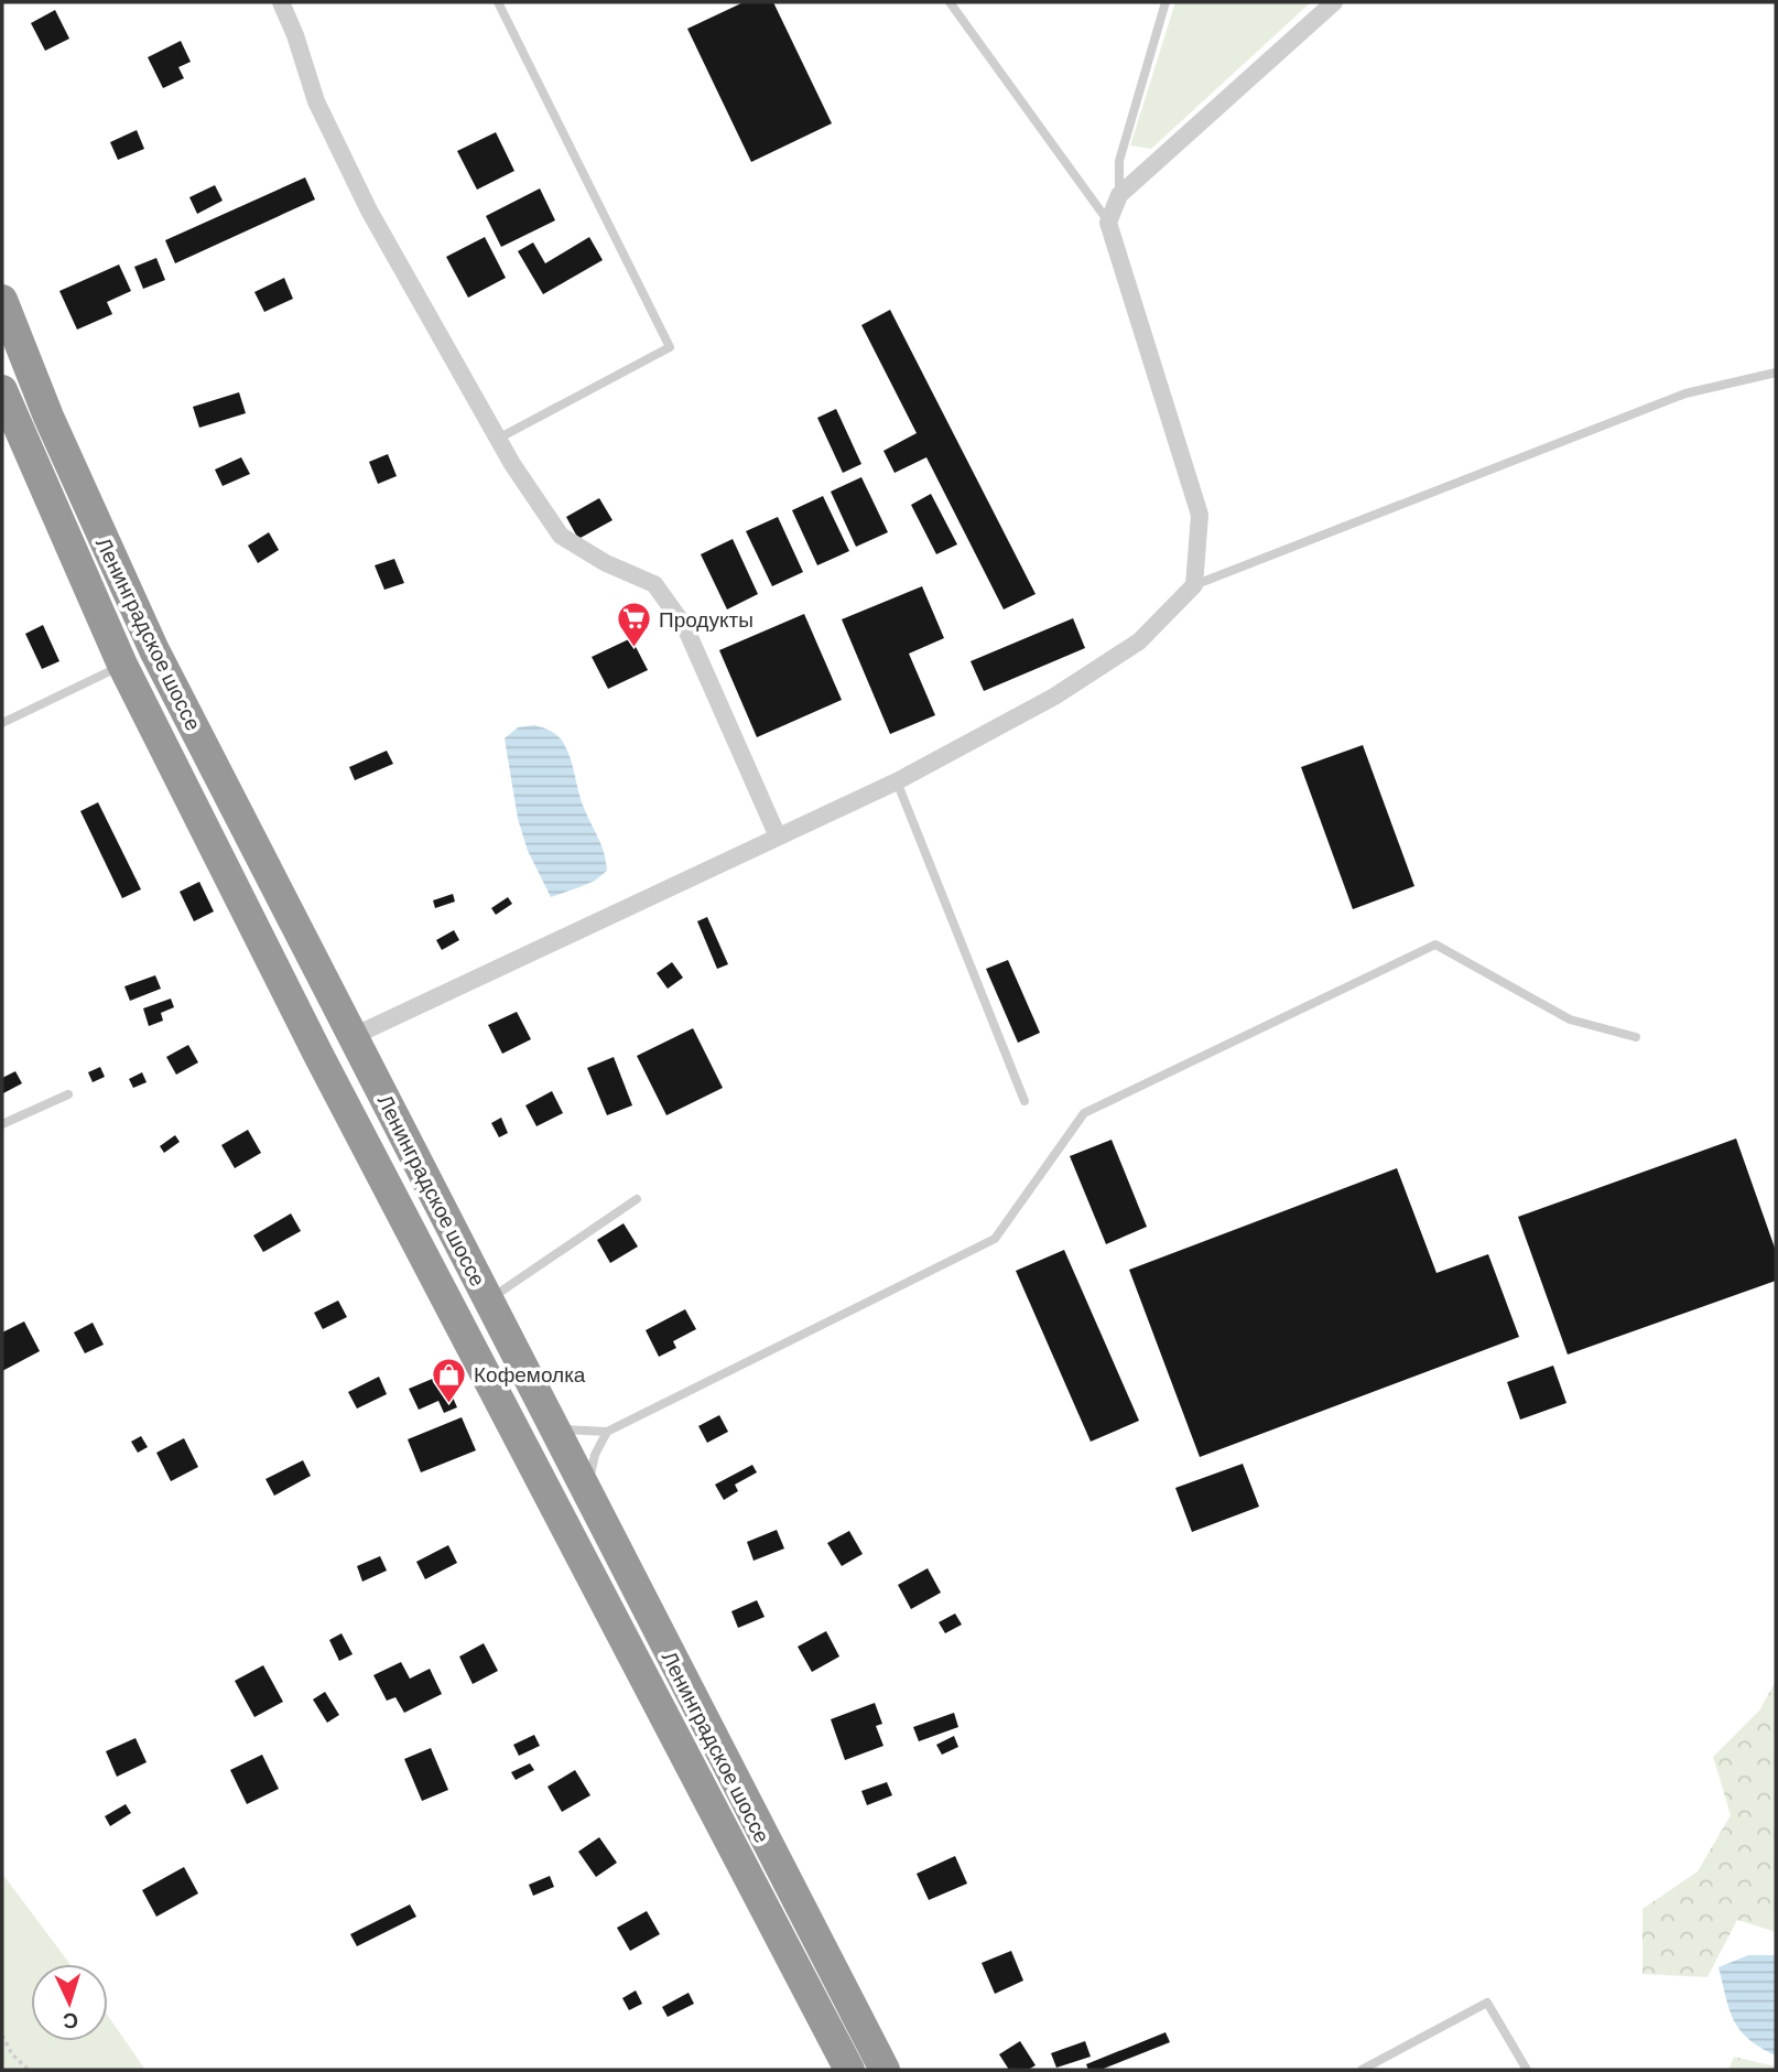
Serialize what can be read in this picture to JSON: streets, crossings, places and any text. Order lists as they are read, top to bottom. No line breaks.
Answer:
{"streets":{"highway":["Ленинградское шоссе"]},"places":{"supermarket":["Продукты"],"shop":["Кофемолка"]},"north":"bottom"}
